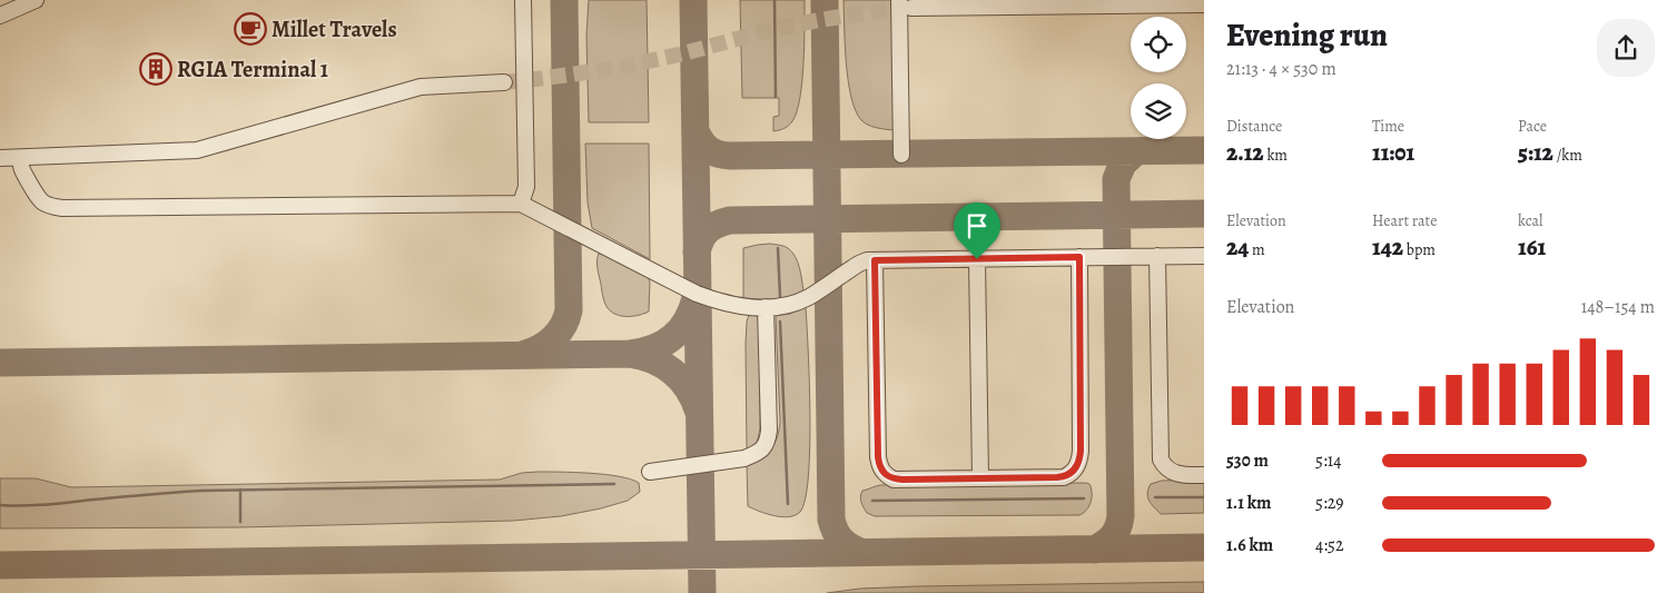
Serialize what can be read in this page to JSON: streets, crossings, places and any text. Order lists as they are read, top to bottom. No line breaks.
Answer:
{"places":{"cafe":["Millet Travels"],"building":["RGIA Terminal 1"]},"page":{"heading":["Evening run","21:13 · 4 × 530 m"],"stats":[["Distance","2.12 km"],["Time","11:01"],["Pace","5:12 /km"],["Elevation","24 m"],["Heart rate","142 bpm"],["kcal","161"]],"chart":["Elevation","148–154 m"],"list":[{"name":"530 m","note":"5:14"},{"name":"1.1 km","note":"5:29"},{"name":"1.6 km","note":"4:52"}]}}
